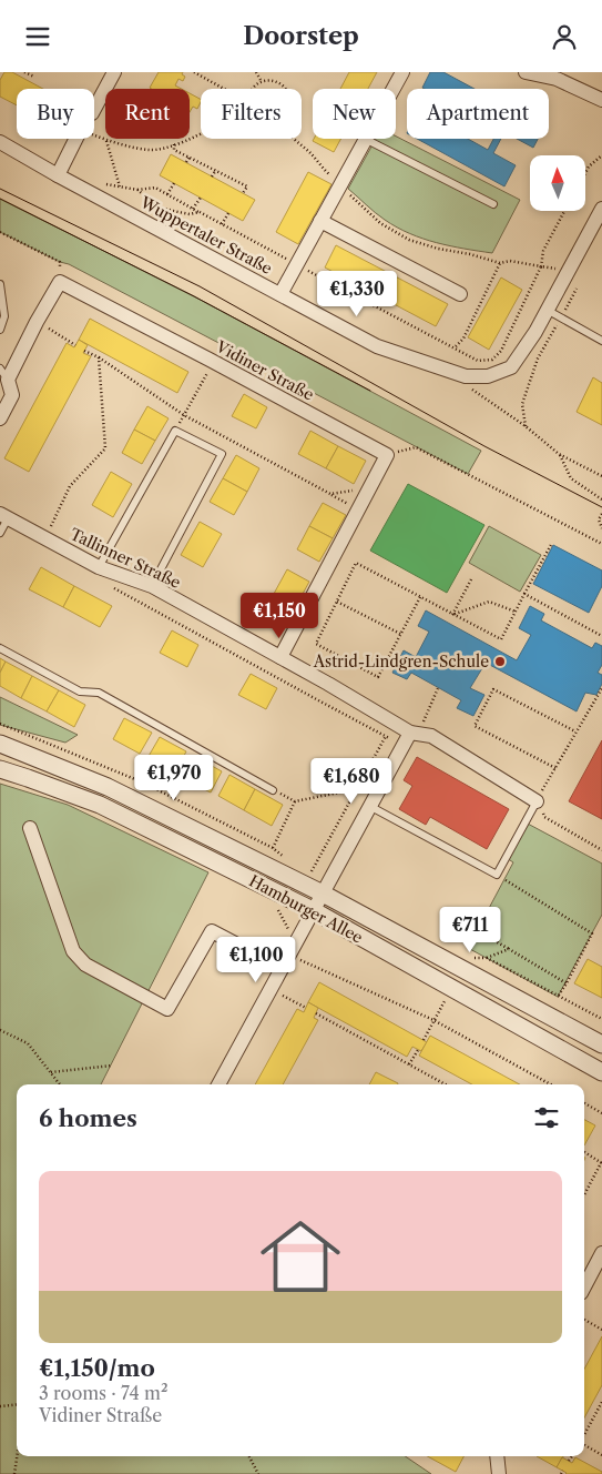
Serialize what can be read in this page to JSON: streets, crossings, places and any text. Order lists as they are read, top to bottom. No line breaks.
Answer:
{"streets":{"street":["Wuppertaler Straße","Vidiner Straße","Tallinner Straße","Hamburger Allee"]},"places":["Astrid-Lindgren-Schule"],"north":"top","page":{"header":"Doorstep","chip":["Buy","Rent","Filters","New","Apartment"],"price":["€1,330","€1,150","€1,970","€1,680","€711","€1,100"],"heading":"6 homes","list":[{"name":"€1,150/mo","note":"3 rooms · 74 m² · Vidiner Straße"}]}}
